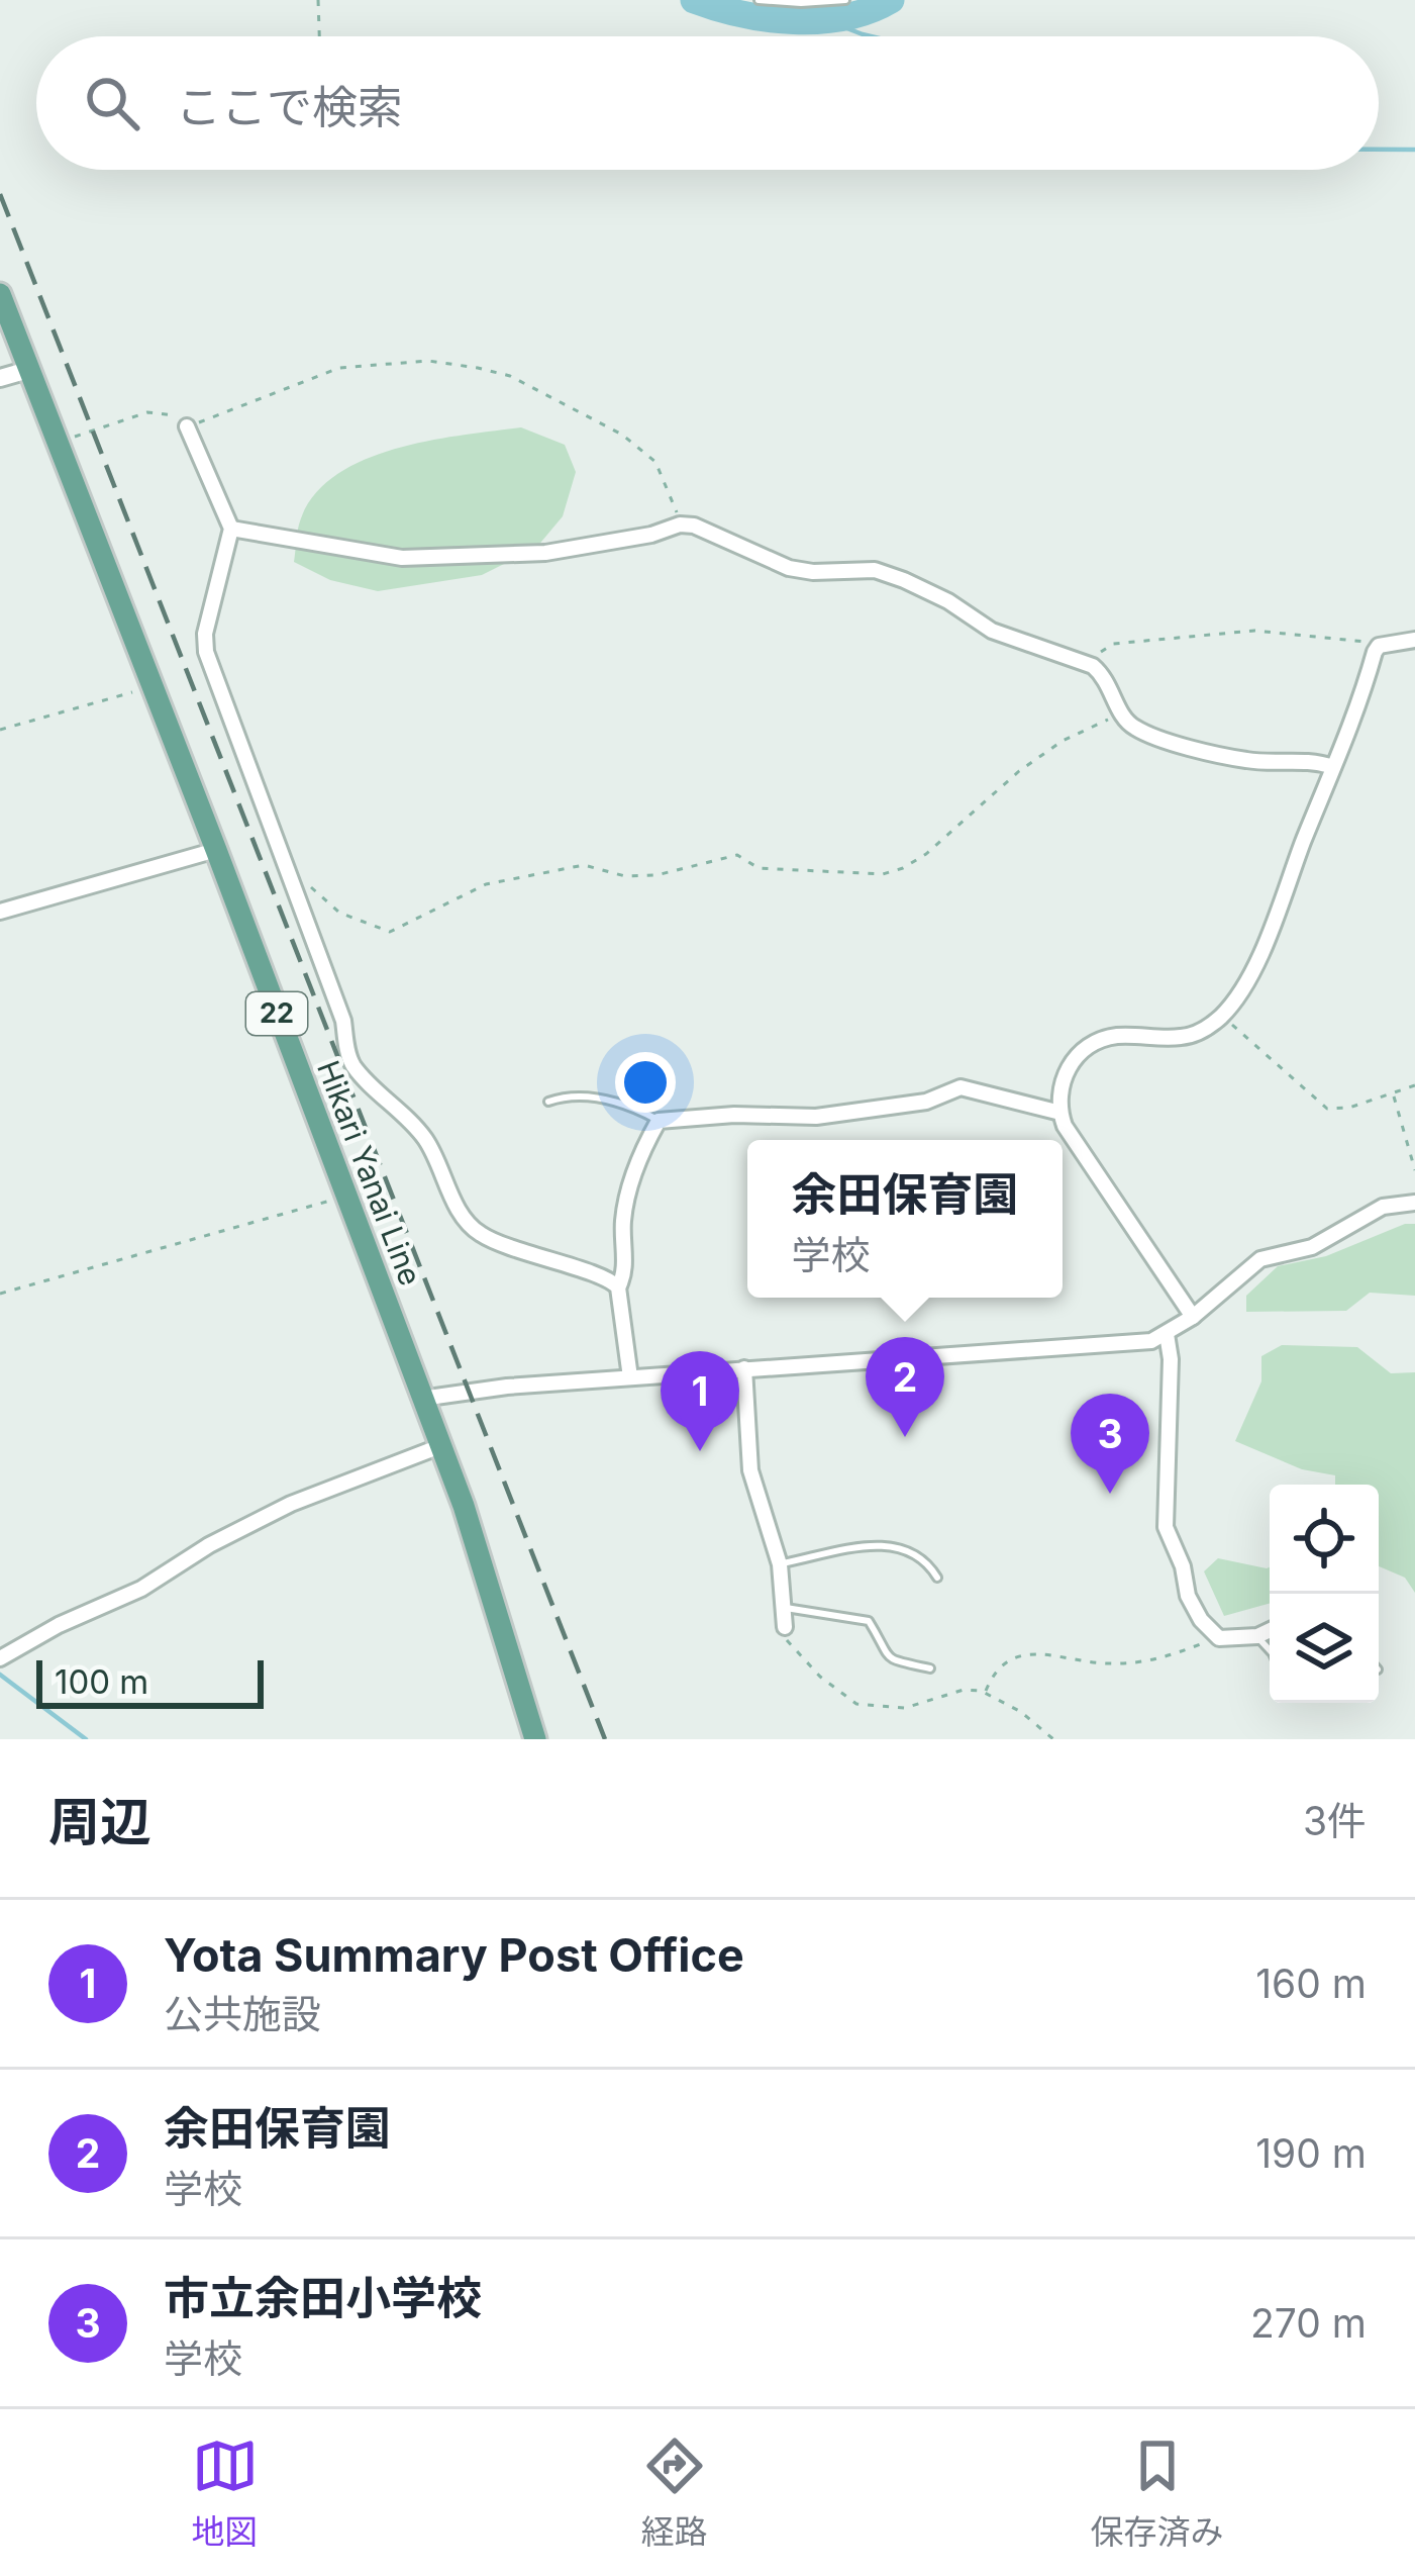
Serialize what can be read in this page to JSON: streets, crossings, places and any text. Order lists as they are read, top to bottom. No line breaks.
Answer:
{"streets":{"main road":["22","Hikari Yanai Line"]},"scale_bar":"100 m","page":{"search":"ここで検索","popup":["余田保育園","学校"],"pins":["2","1","3"],"scale":"100 m","heading":["周辺","3件"],"list":[{"mark":"1","name":"Yota Summary Post Office","note":"公共施設","value":"160 m"},{"mark":"2","name":"余田保育園","note":"学校","value":"190 m"},{"mark":"3","name":"市立余田小学校","note":"学校","value":"270 m"}],"nav":["地図","経路","保存済み"]}}
